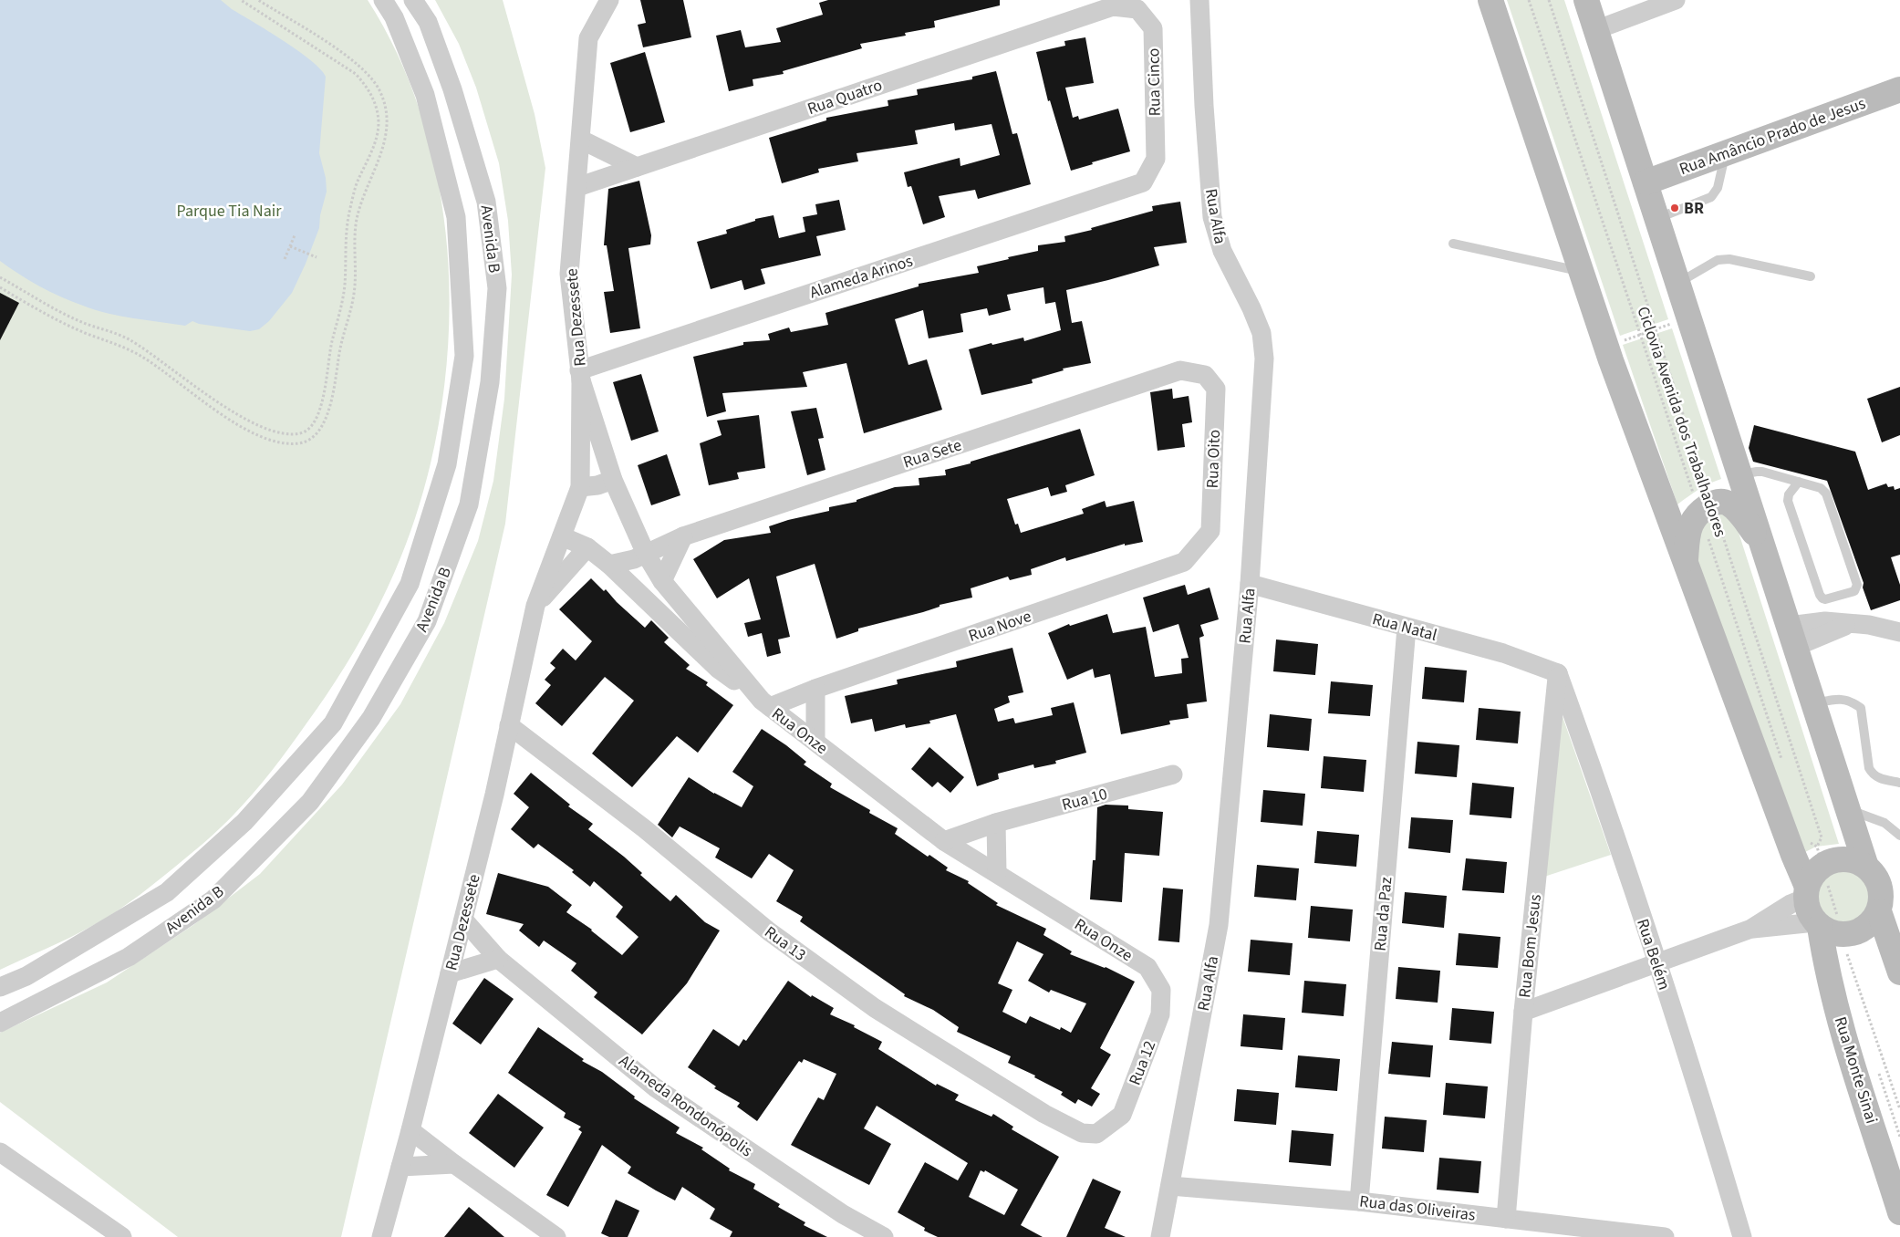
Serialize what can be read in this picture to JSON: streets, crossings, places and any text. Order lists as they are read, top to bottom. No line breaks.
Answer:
{"streets":{"main road":["Rua Amâncio Prado de Jesus","Rua Monte Sinai"],"street":["Rua Cinco","Rua Quatro","Rua Alfa","Avenida B","Alameda Arinos","Rua Dezessete","Rua Sete","Rua Oito","Rua Nove","Rua Natal","Rua Onze","Rua 10","Rua da Paz","Rua 13","Rua Bom Jesus","Rua Belém","Rua 12","Alameda Rondonópolis","Rua das Oliveiras"],"path":["Ciclovia Avenida dos Trabalhadores"]},"crossings":[["Rua Cinco","Rua Quatro"],["Rua Cinco","Alameda Arinos"],["Rua Quatro","Rua Dezessete"],["Rua Alfa","Rua Natal"],["Rua Alfa","Rua das Oliveiras"],["Alameda Arinos","Rua Dezessete"],["Alameda Arinos","Rua Onze"],["Rua Dezessete","Rua Onze"],["Rua Dezessete","Rua 13"],["Rua Dezessete","Alameda Rondonópolis"],["Ciclovia Avenida dos Trabalhadores","Rua Monte Sinai"],["Rua Sete","Rua Oito"],["Rua Sete","Rua Onze"],["Rua Oito","Rua Nove"],["Rua Nove","Rua Onze"],["Rua Natal","Rua da Paz"],["Rua Natal","Rua Bom Jesus"],["Rua Natal","Rua Belém"],["Rua Onze","Rua 10"],["Rua Onze","Rua 12"],["Rua da Paz","Rua das Oliveiras"],["Rua 13","Rua 12"],["Rua Bom Jesus","Rua Belém"],["Rua Bom Jesus","Rua das Oliveiras"]],"parks":["Parque Tia Nair"],"places":["BR"]}
